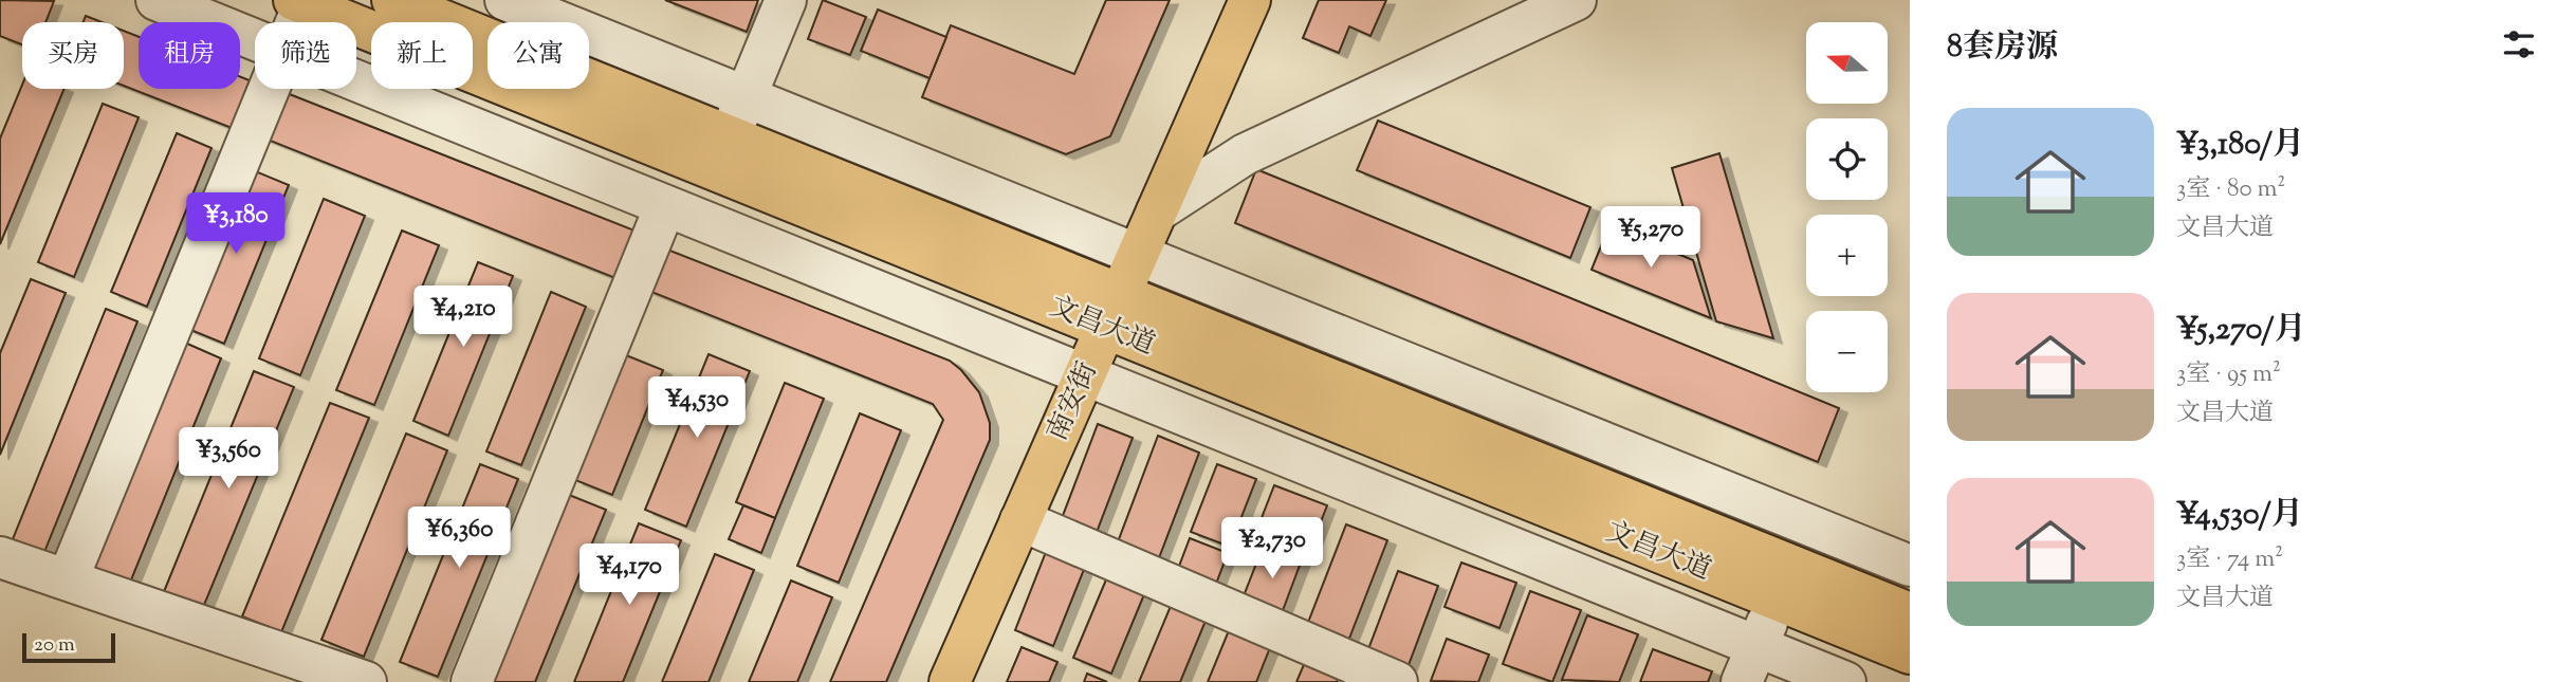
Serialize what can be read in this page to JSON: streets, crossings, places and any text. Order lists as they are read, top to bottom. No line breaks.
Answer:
{"streets":{"main road":["文昌大道","南安街"]},"crossings":[["文昌大道","南安街"]],"scale_bar":"20 m","north":"left","page":{"heading":"8套房源","map_buttons":["+","−"],"chip":["买房","租房","筛选","新上","公寓"],"list":[{"name":"¥3,180/月","note":"3室 · 80 m² · 文昌大道"},{"name":"¥5,270/月","note":"3室 · 95 m² · 文昌大道"},{"name":"¥4,530/月","note":"3室 · 74 m² · 文昌大道"}],"price":["¥3,180","¥5,270","¥4,210","¥4,530","¥3,560","¥6,360","¥2,730","¥4,170"],"scale":"20 m"}}
